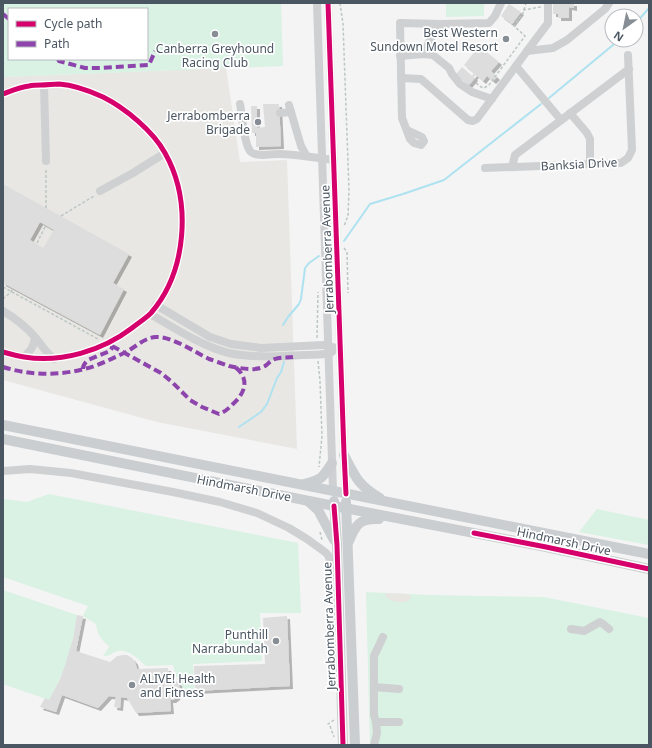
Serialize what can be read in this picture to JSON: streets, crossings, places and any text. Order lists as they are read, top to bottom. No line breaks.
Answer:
{"streets":{"main road":["Jerrabomberra Avenue","Hindmarsh Drive"],"street":["Banksia Drive"]},"crossings":[["Jerrabomberra Avenue","Hindmarsh Drive"]],"places":["Canberra Greyhound Racing Club","Best Western Sundown Motel Resort","Jerrabomberra Brigade","Punthill Narrabundah","ALIVE! Health and Fitness"],"legend":["Cycle path","Path"],"north":"bottom left"}
